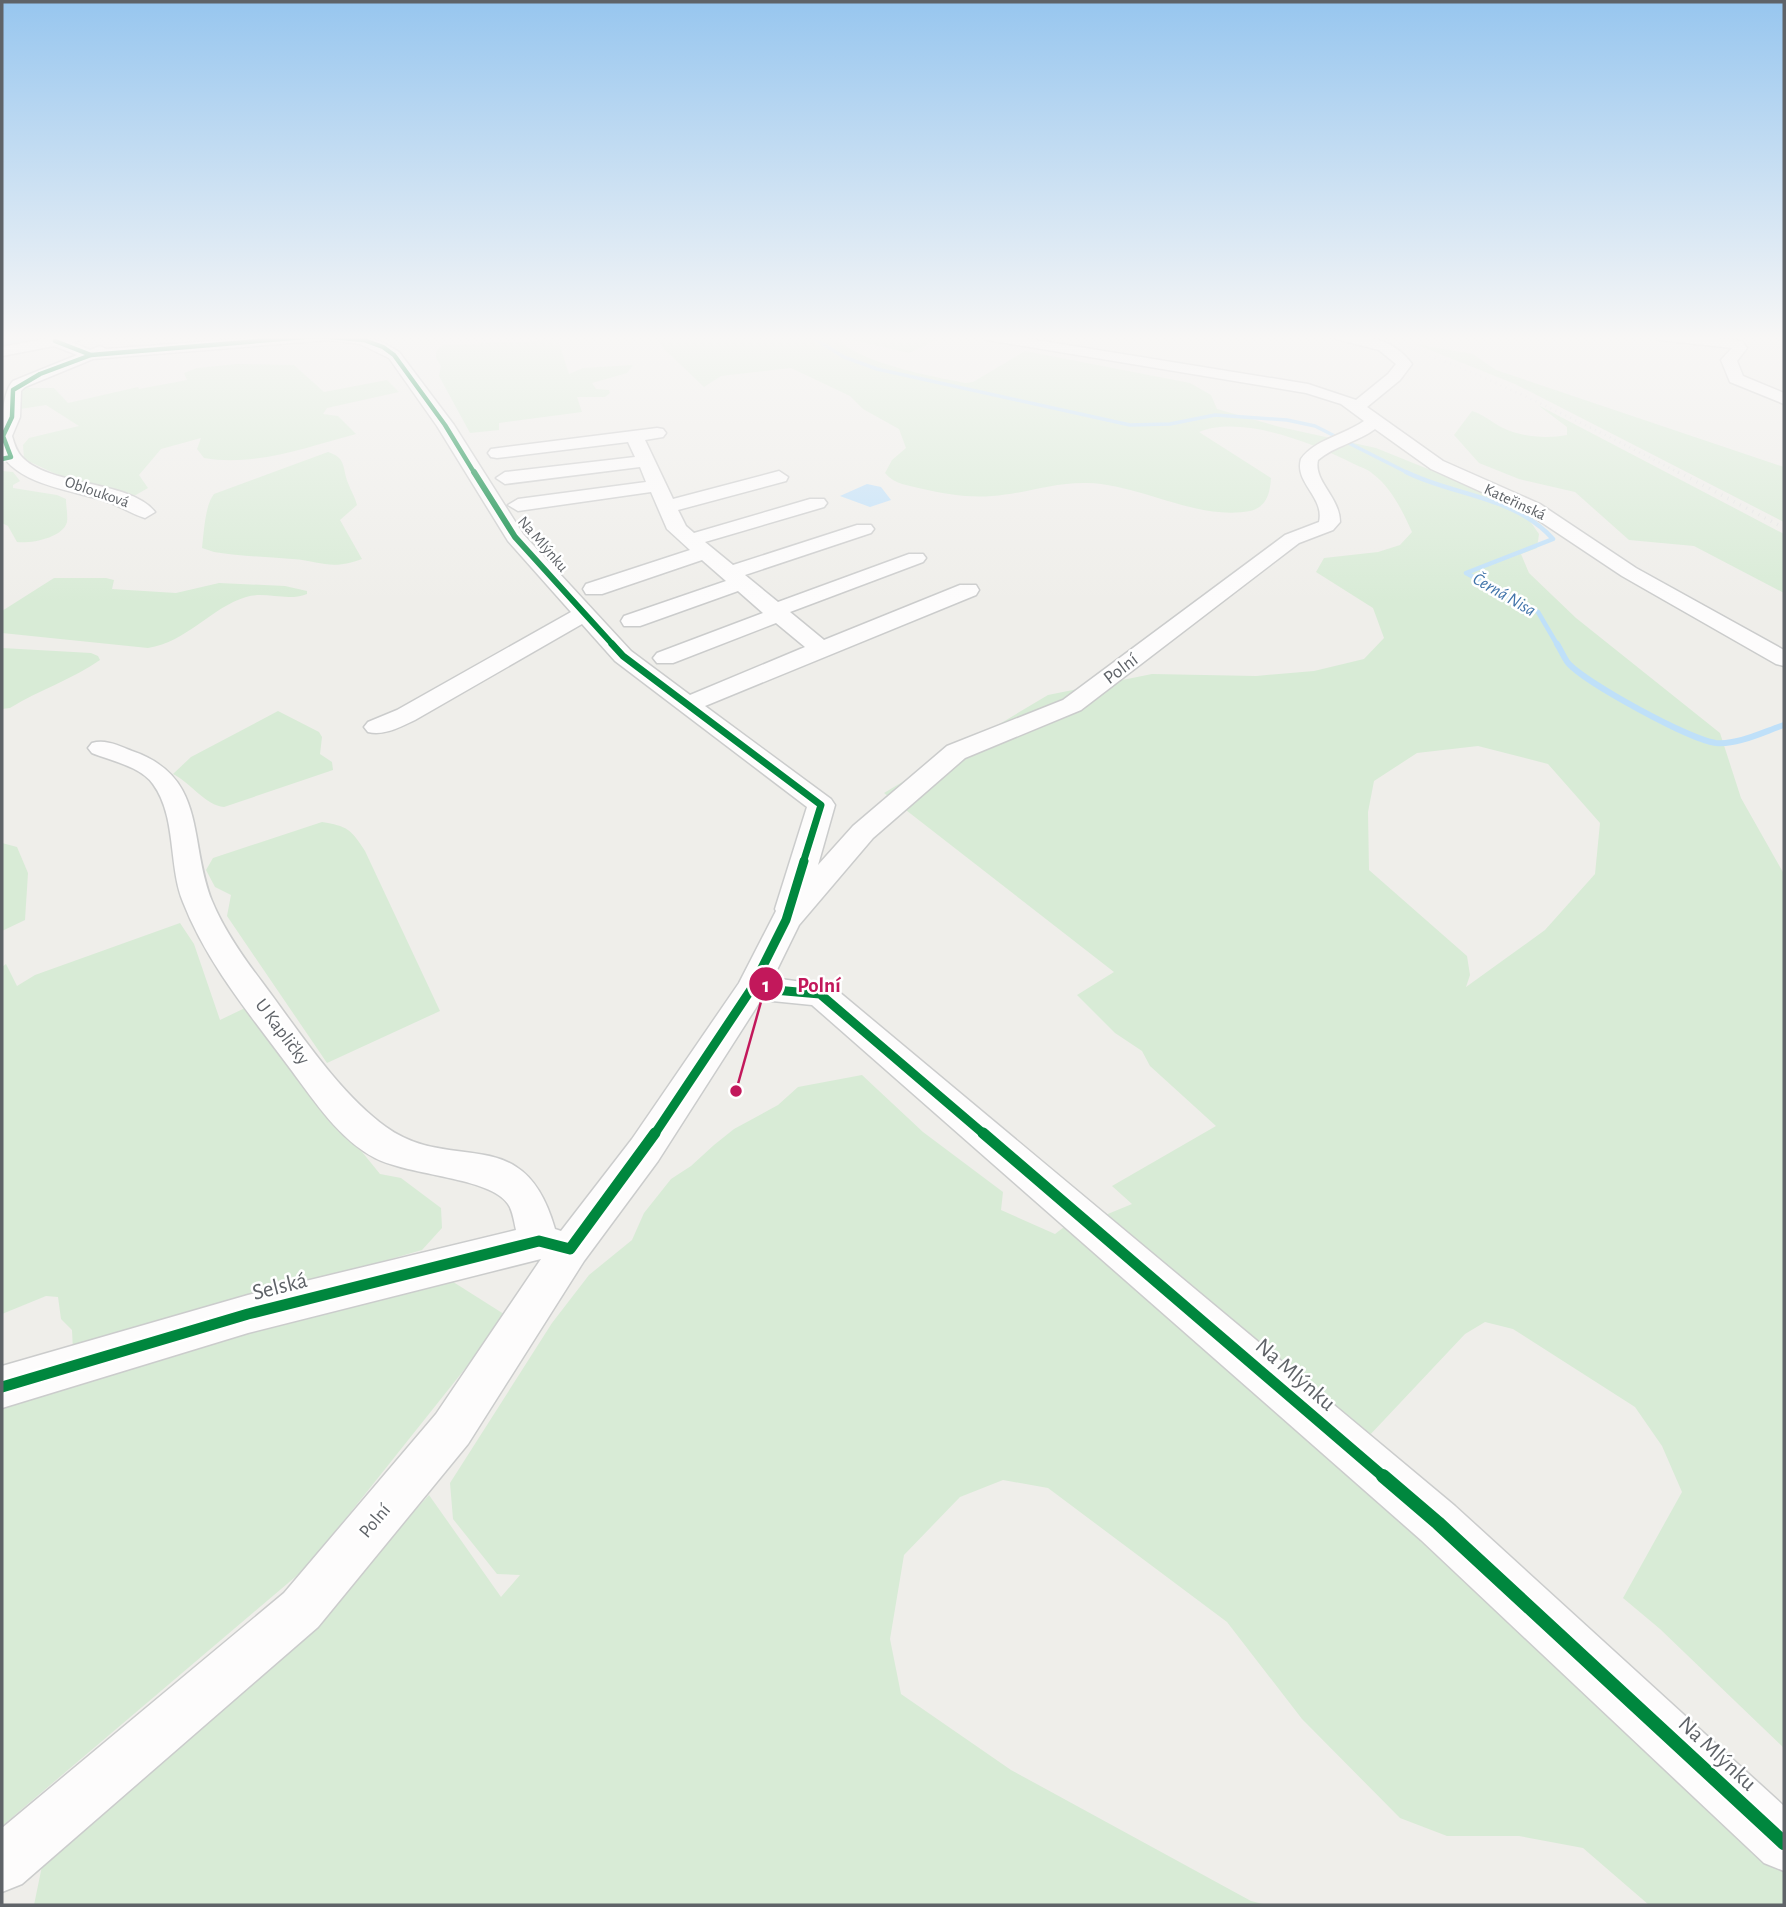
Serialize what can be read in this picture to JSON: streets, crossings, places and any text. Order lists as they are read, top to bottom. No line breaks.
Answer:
{"streets":{"street":["Oblouková","Kateřinská","Na Mlýnku","Polní","U Kapličky","Selská"]},"crossings":[["Na Mlýnku","Polní"],["Polní","U Kapličky"],["Polní","Selská"],["U Kapličky","Selská"]],"water":["Černá Nisa"],"places":["Polní"]}
